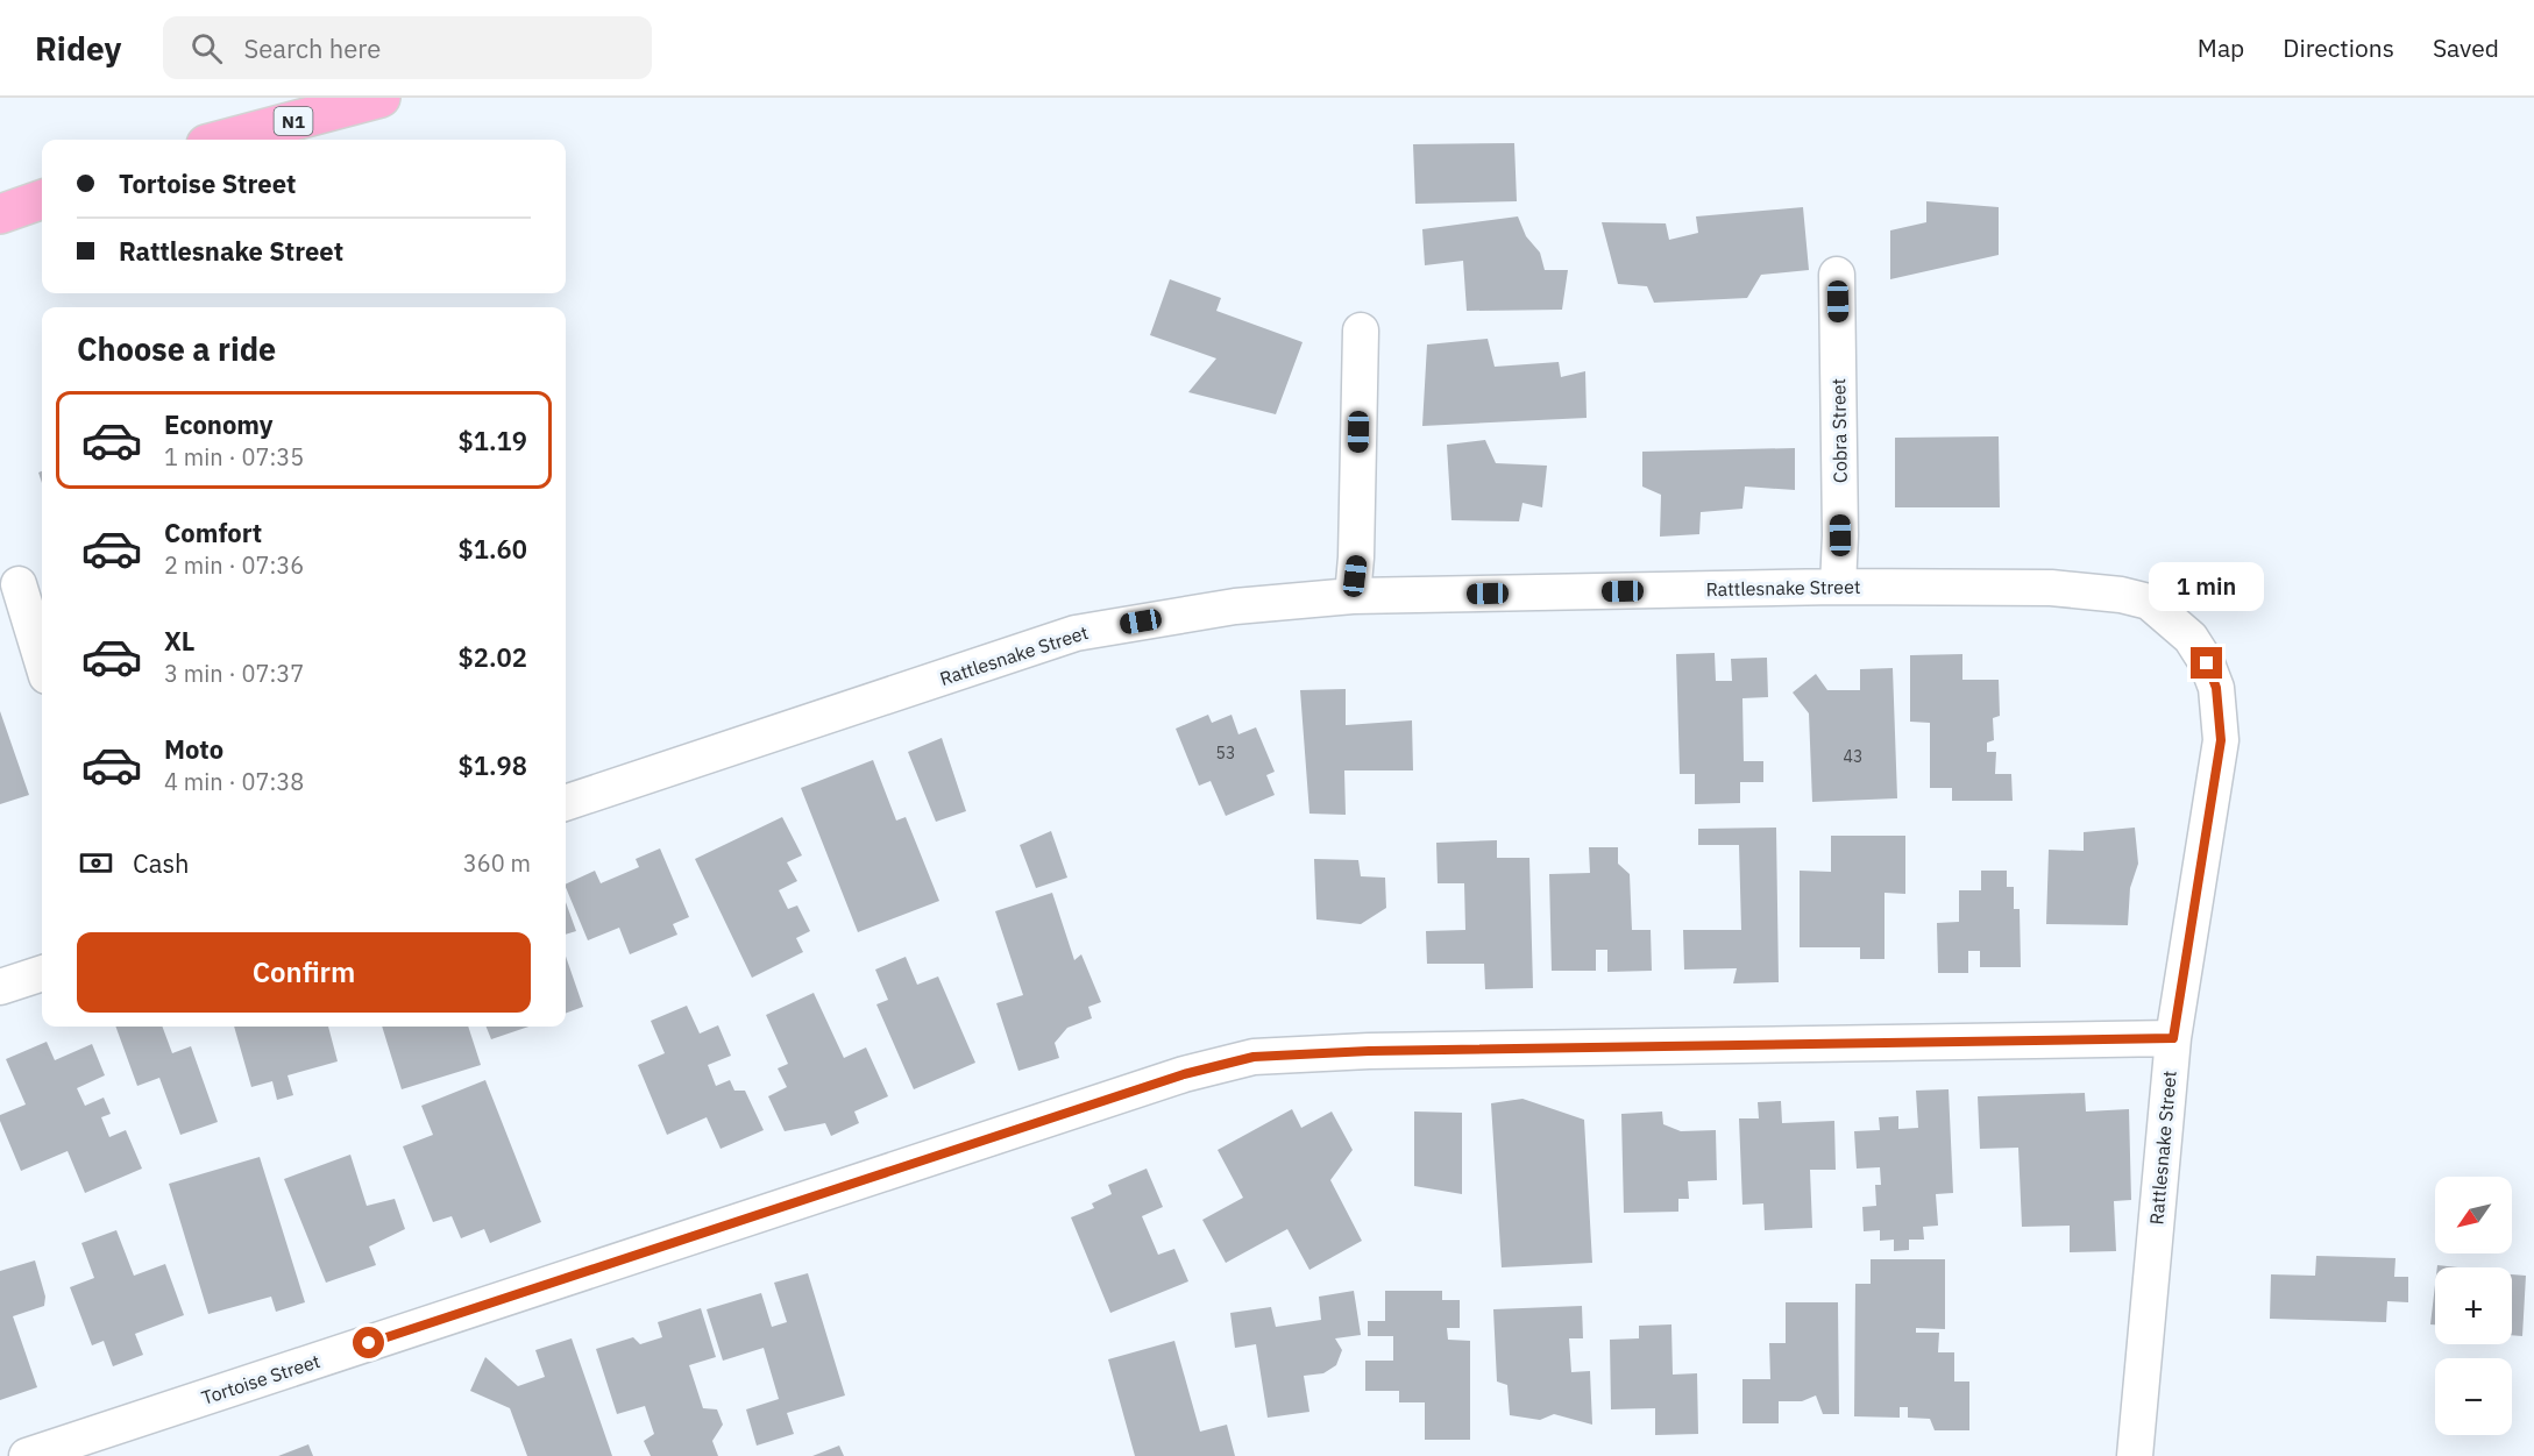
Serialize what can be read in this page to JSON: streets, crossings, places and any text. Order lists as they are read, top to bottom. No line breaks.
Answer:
{"streets":{"highway":["N1"],"street":["Cobra Street","Rattlesnake Street","Tortoise Street"]},"crossings":[["Cobra Street","Rattlesnake Street"],["Rattlesnake Street","Tortoise Street"]],"house_numbers":["53","43"],"north":"bottom left","page":{"header":"Ridey","search":"Search here","nav":["Map","Directions","Saved"],"banner":["Tortoise Street","Rattlesnake Street"],"heading":"Choose a ride","list":[{"name":"Economy","note":"1 min · 07:35","value":"$1.19"},{"name":"Comfort","note":"2 min · 07:36","value":"$1.60"},{"name":"XL","note":"3 min · 07:37","value":"$2.02"},{"name":"Moto","note":"4 min · 07:38","value":"$1.98"}],"bubble":"1 min","pay":["Cash","360 m"],"buttons":"Confirm","map_buttons":["+","−"]}}
